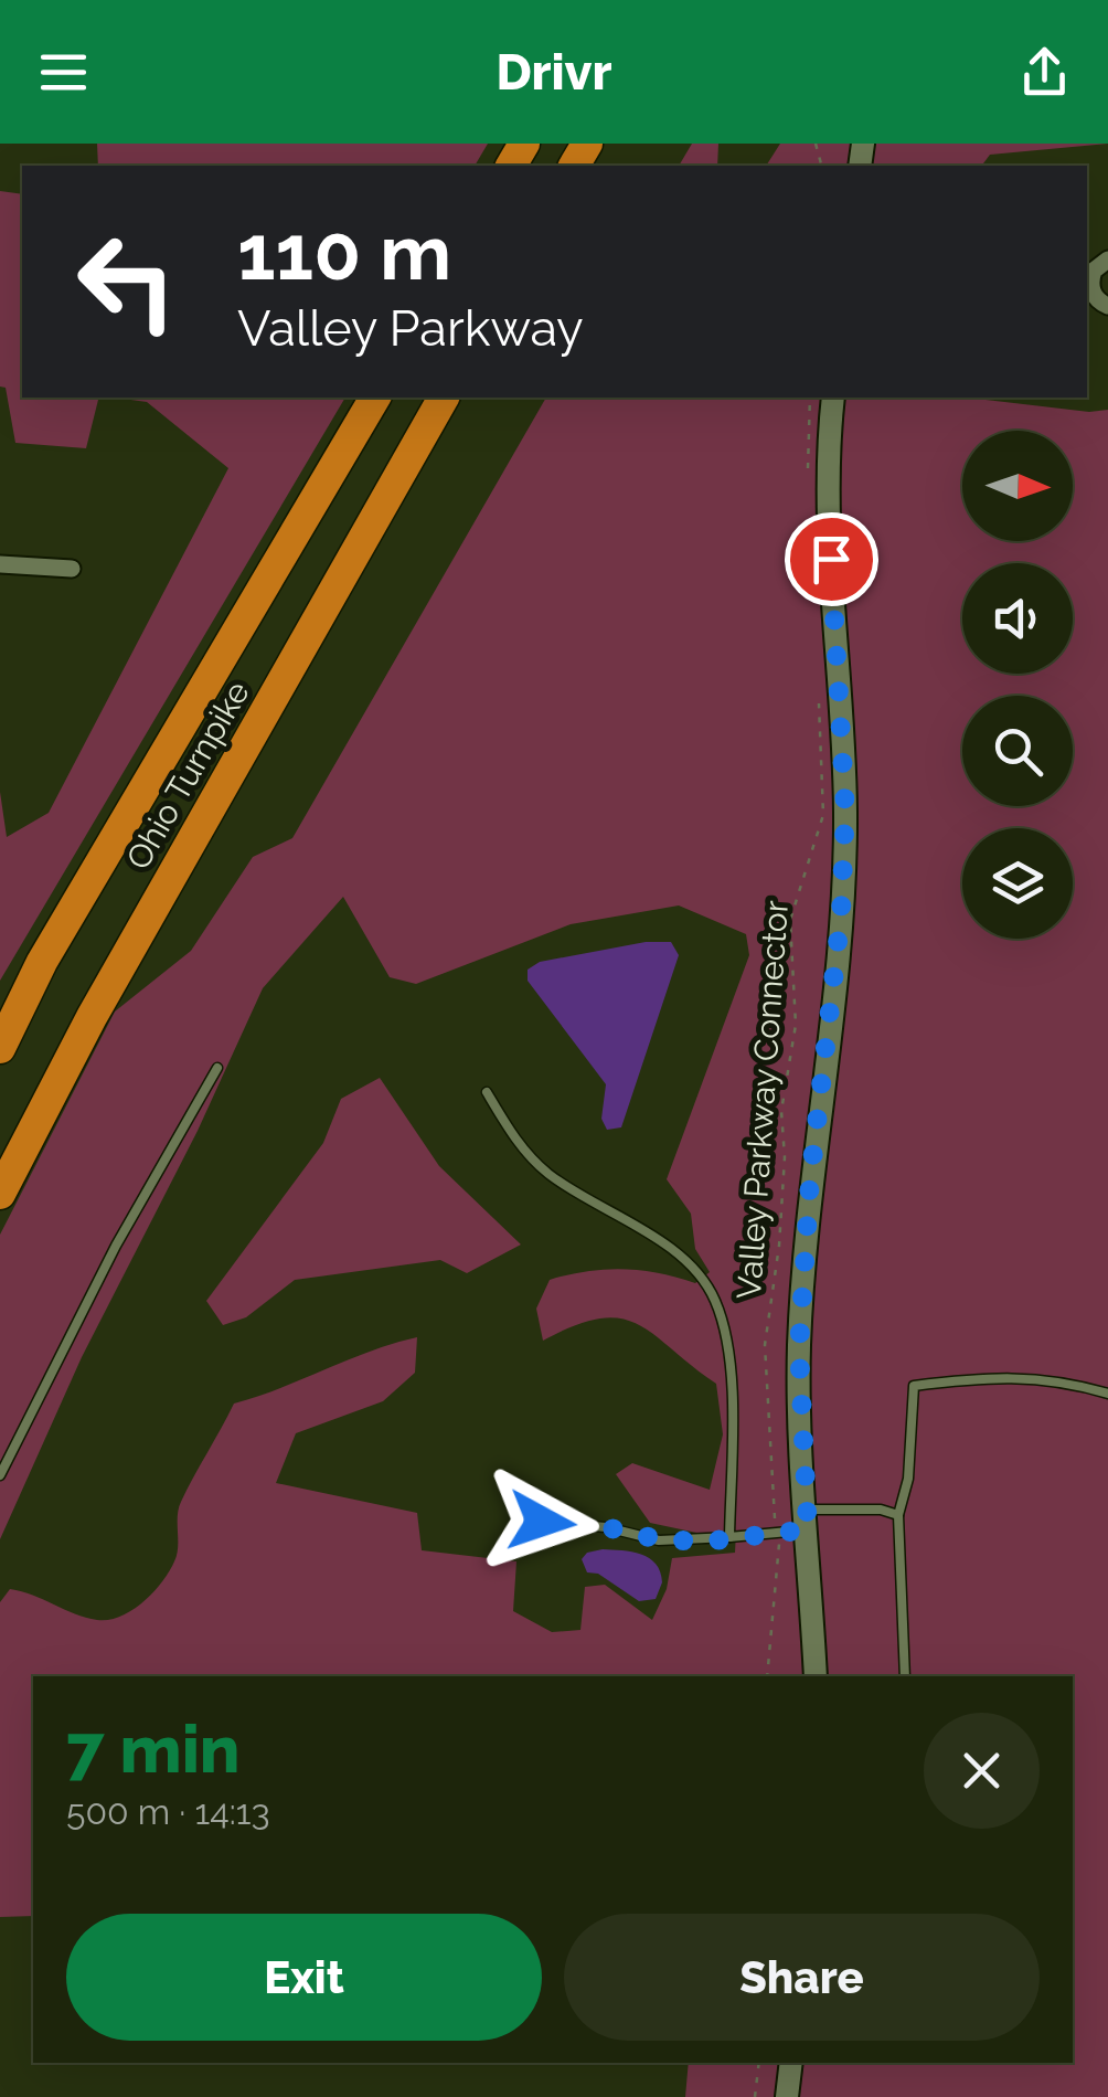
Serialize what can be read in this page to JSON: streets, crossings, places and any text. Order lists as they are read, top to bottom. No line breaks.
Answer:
{"streets":{"highway":["Ohio Turnpike"],"path":["Valley Parkway Connector"]},"north":"right","page":{"header":"Drivr","turn":["110 m","Valley Parkway"],"heading":["7 min","500 m · 14:13"],"buttons":["Exit","Share"]}}
